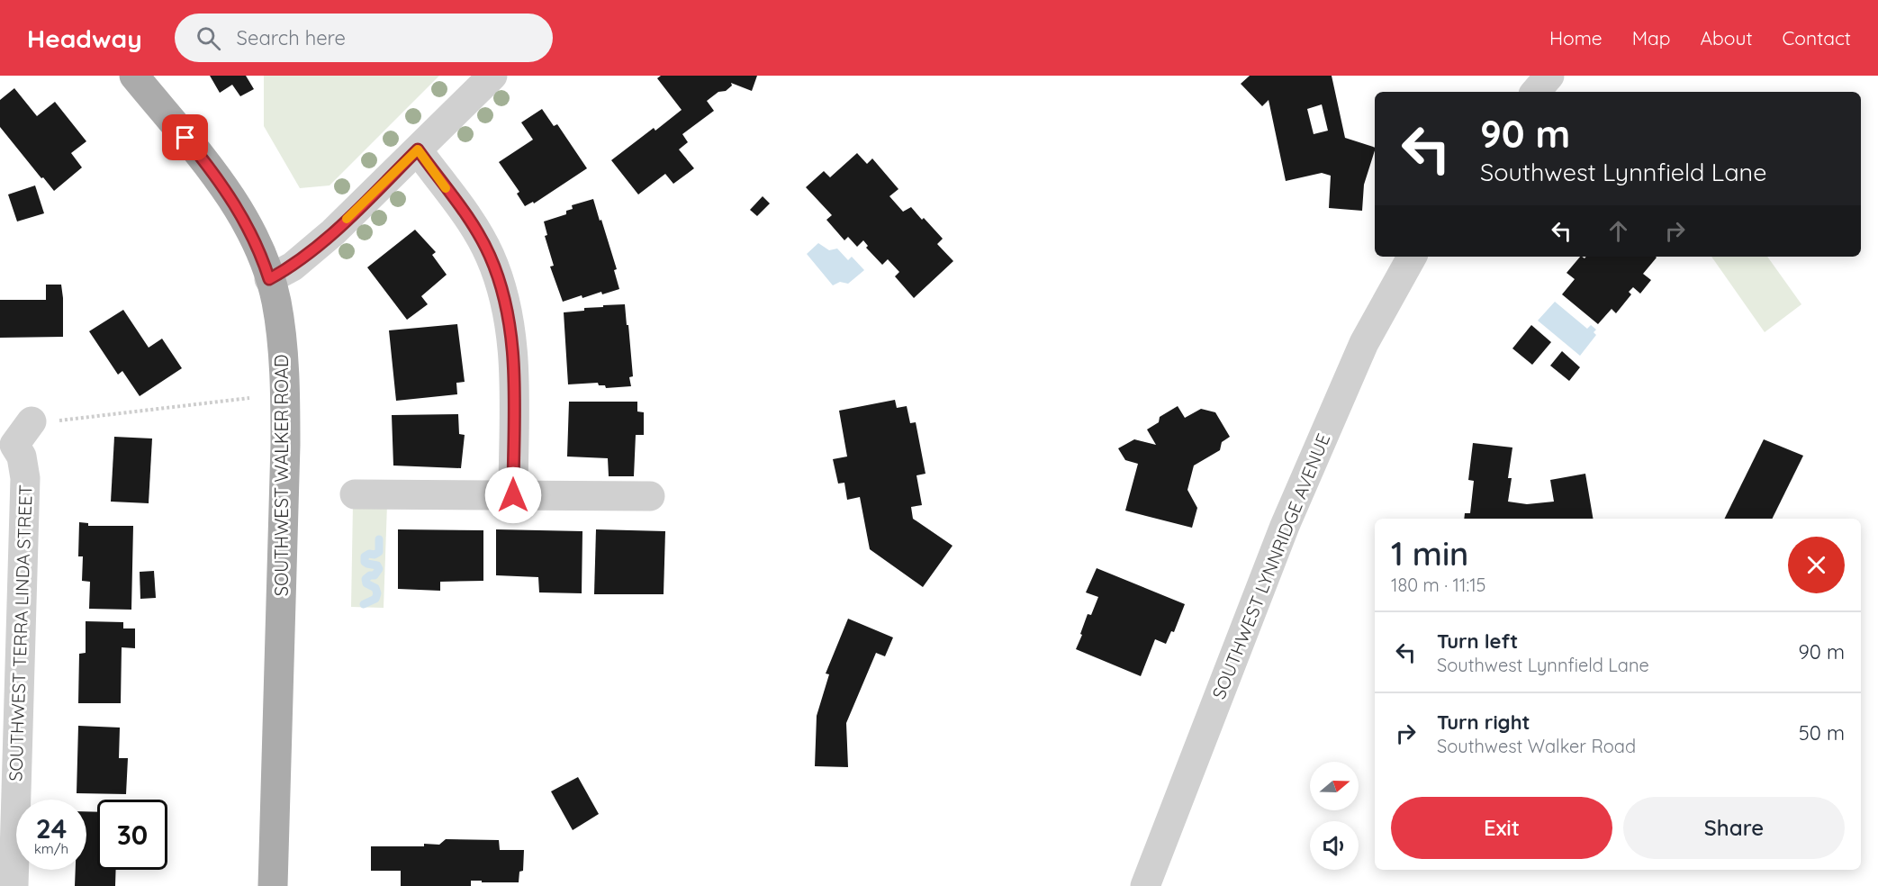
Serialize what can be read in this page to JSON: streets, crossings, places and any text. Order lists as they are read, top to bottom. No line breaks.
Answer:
{"streets":{"main road":["SOUTHWEST WALKER ROAD"],"street":["SOUTHWEST LYNNRIDGE AVENUE","SOUTHWEST TERRA LINDA STREET"]},"north":"right","page":{"header":"Headway","search":"Search here","nav":["Home","Map","About","Contact"],"turn":["90 m","Southwest Lynnfield Lane"],"heading":["1 min","180 m · 11:15"],"list":[{"name":"Turn left","note":"Southwest Lynnfield Lane","value":"90 m"},{"name":"Turn right","note":"Southwest Walker Road","value":"50 m"}],"buttons":["Exit","Share"],"speed":"24 km/h","limit":"30"}}
